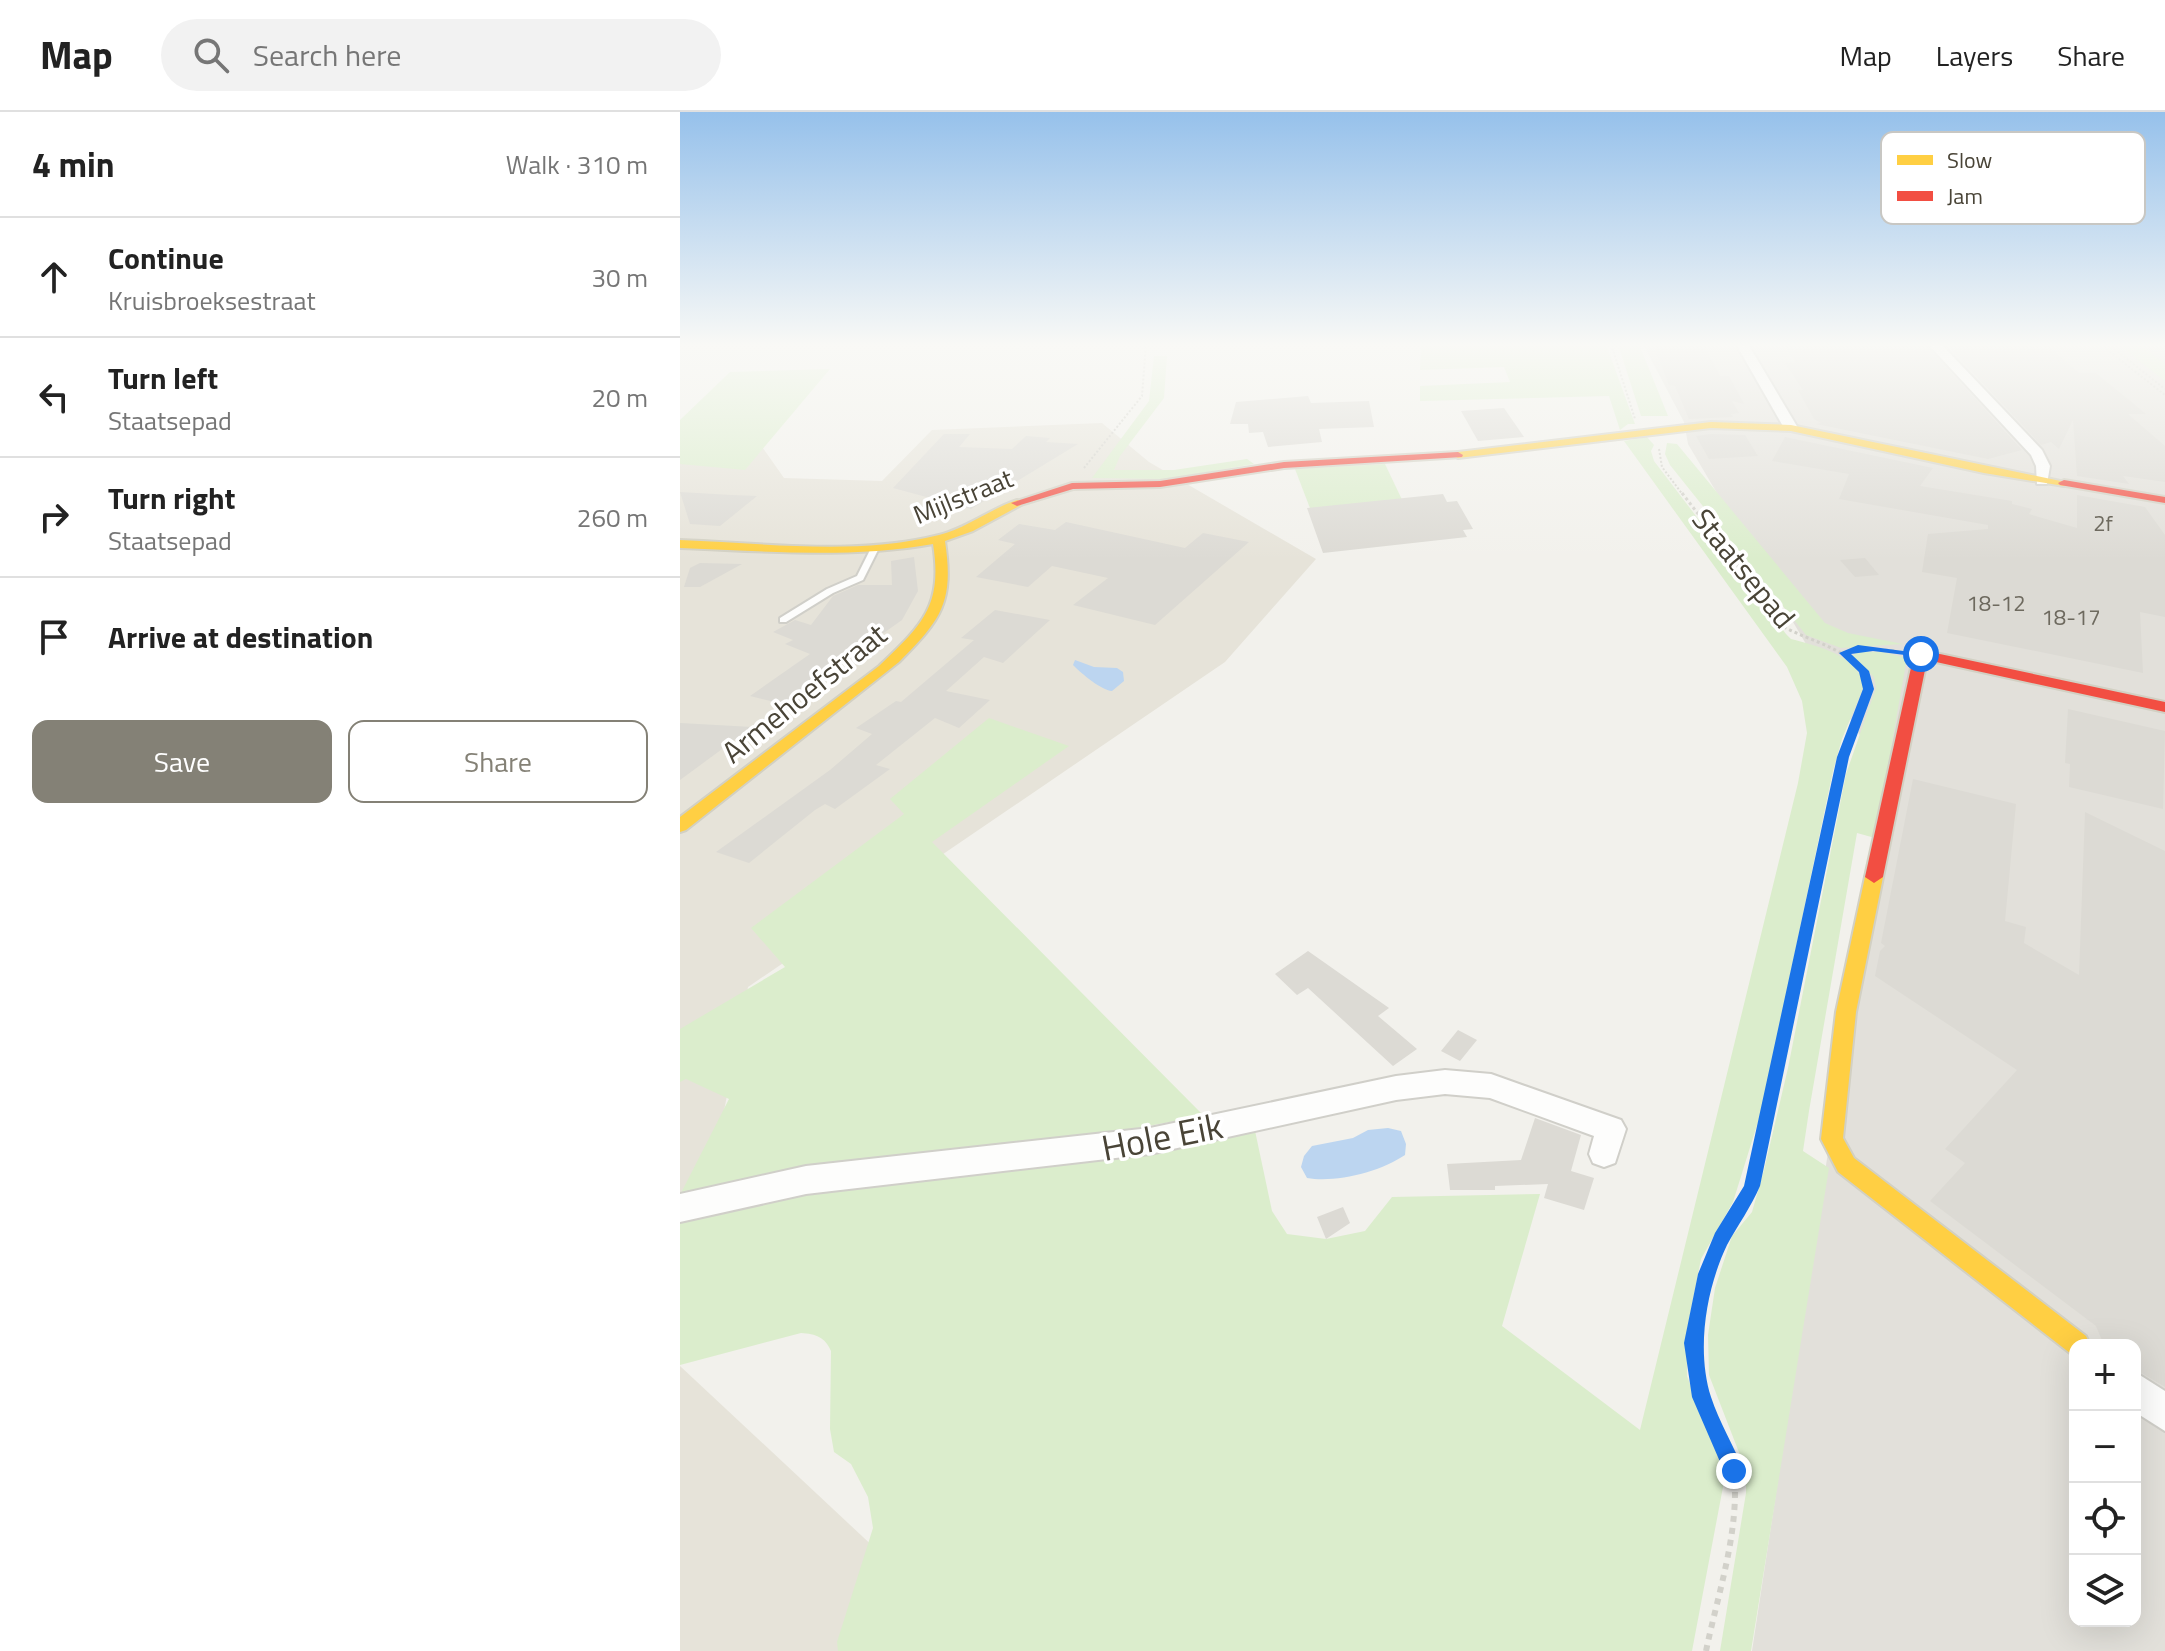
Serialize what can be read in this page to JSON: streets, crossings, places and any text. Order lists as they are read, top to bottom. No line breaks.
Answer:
{"streets":{"street":["Mijlstraat","Armehoefstraat","Hole Eik"],"path":["Staatsepad"]},"crossings":[["Mijlstraat","Staatsepad"],["Mijlstraat","Armehoefstraat"]],"house_numbers":["2f","18-12","18-17"],"legend":["Slow","Jam"],"page":{"header":"Map","search":"Search here","nav":["Map","Layers","Share"],"heading":["4 min","Walk · 310 m"],"list":[["Continue","Kruisbroeksestraat","30 m"],["Turn left","Staatsepad","20 m"],["Turn right","Staatsepad","260 m"],"Arrive at destination"],"buttons":["Save","Share"],"map_buttons":["+","−"]}}
